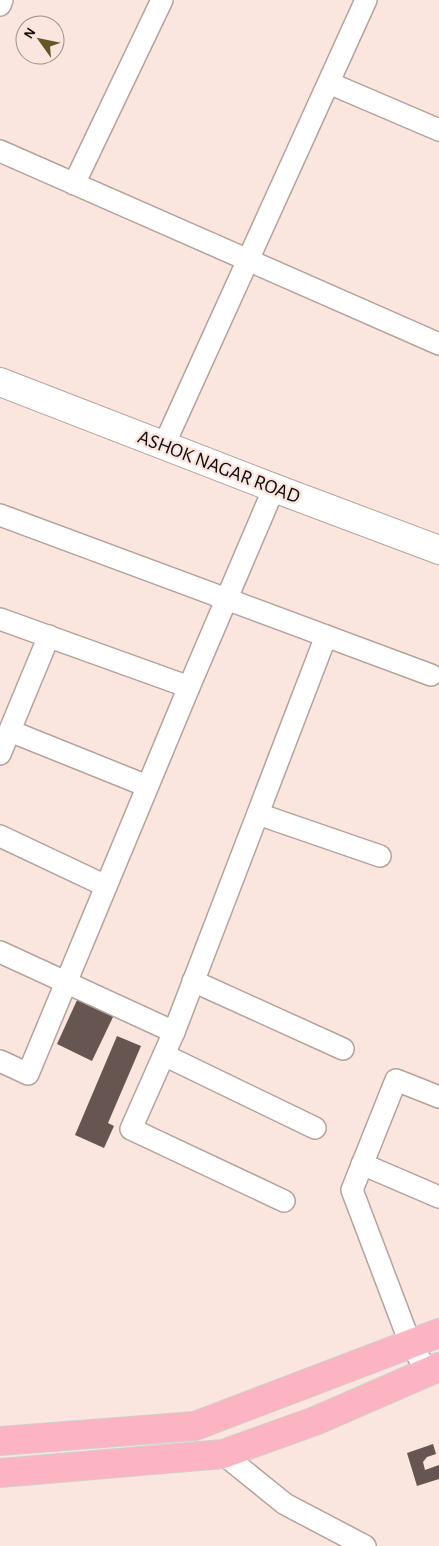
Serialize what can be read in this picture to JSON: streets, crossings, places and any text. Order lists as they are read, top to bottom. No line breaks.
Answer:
{"streets":{"street":["ASHOK NAGAR ROAD"]},"north":"top left"}
